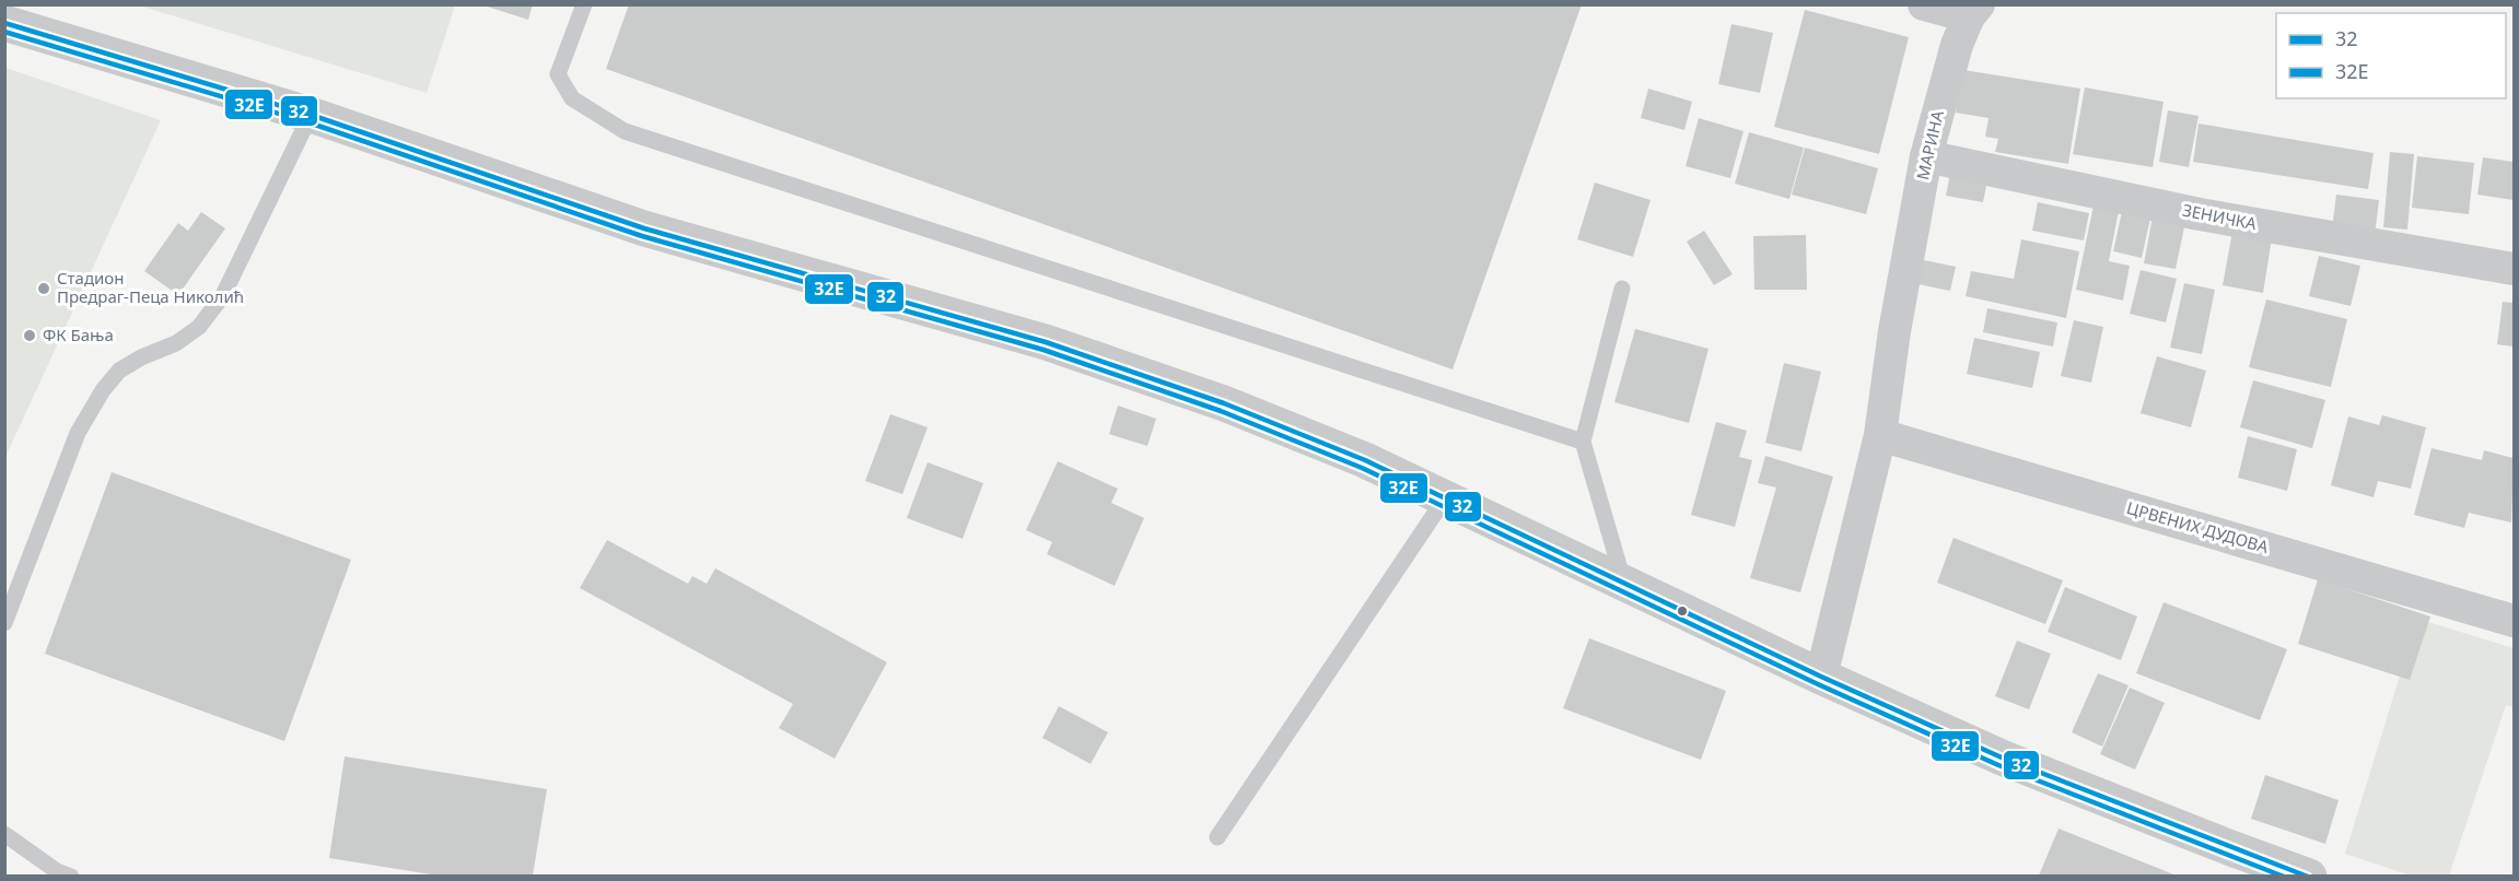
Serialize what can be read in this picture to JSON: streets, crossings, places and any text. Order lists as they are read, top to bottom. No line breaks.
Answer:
{"streets":{"street":["МАРИНА","ЗЕНИЧКА","ЦРВЕНИХ ДУДОВА"]},"crossings":[["МАРИНА","ЗЕНИЧКА"],["МАРИНА","ЦРВЕНИХ ДУДОВА"]],"places":["Стадион Предраг-Пеца Николић","ФК Бања"],"lines":["transit line 32","transit line 32E"],"legend":["32","32E"]}
